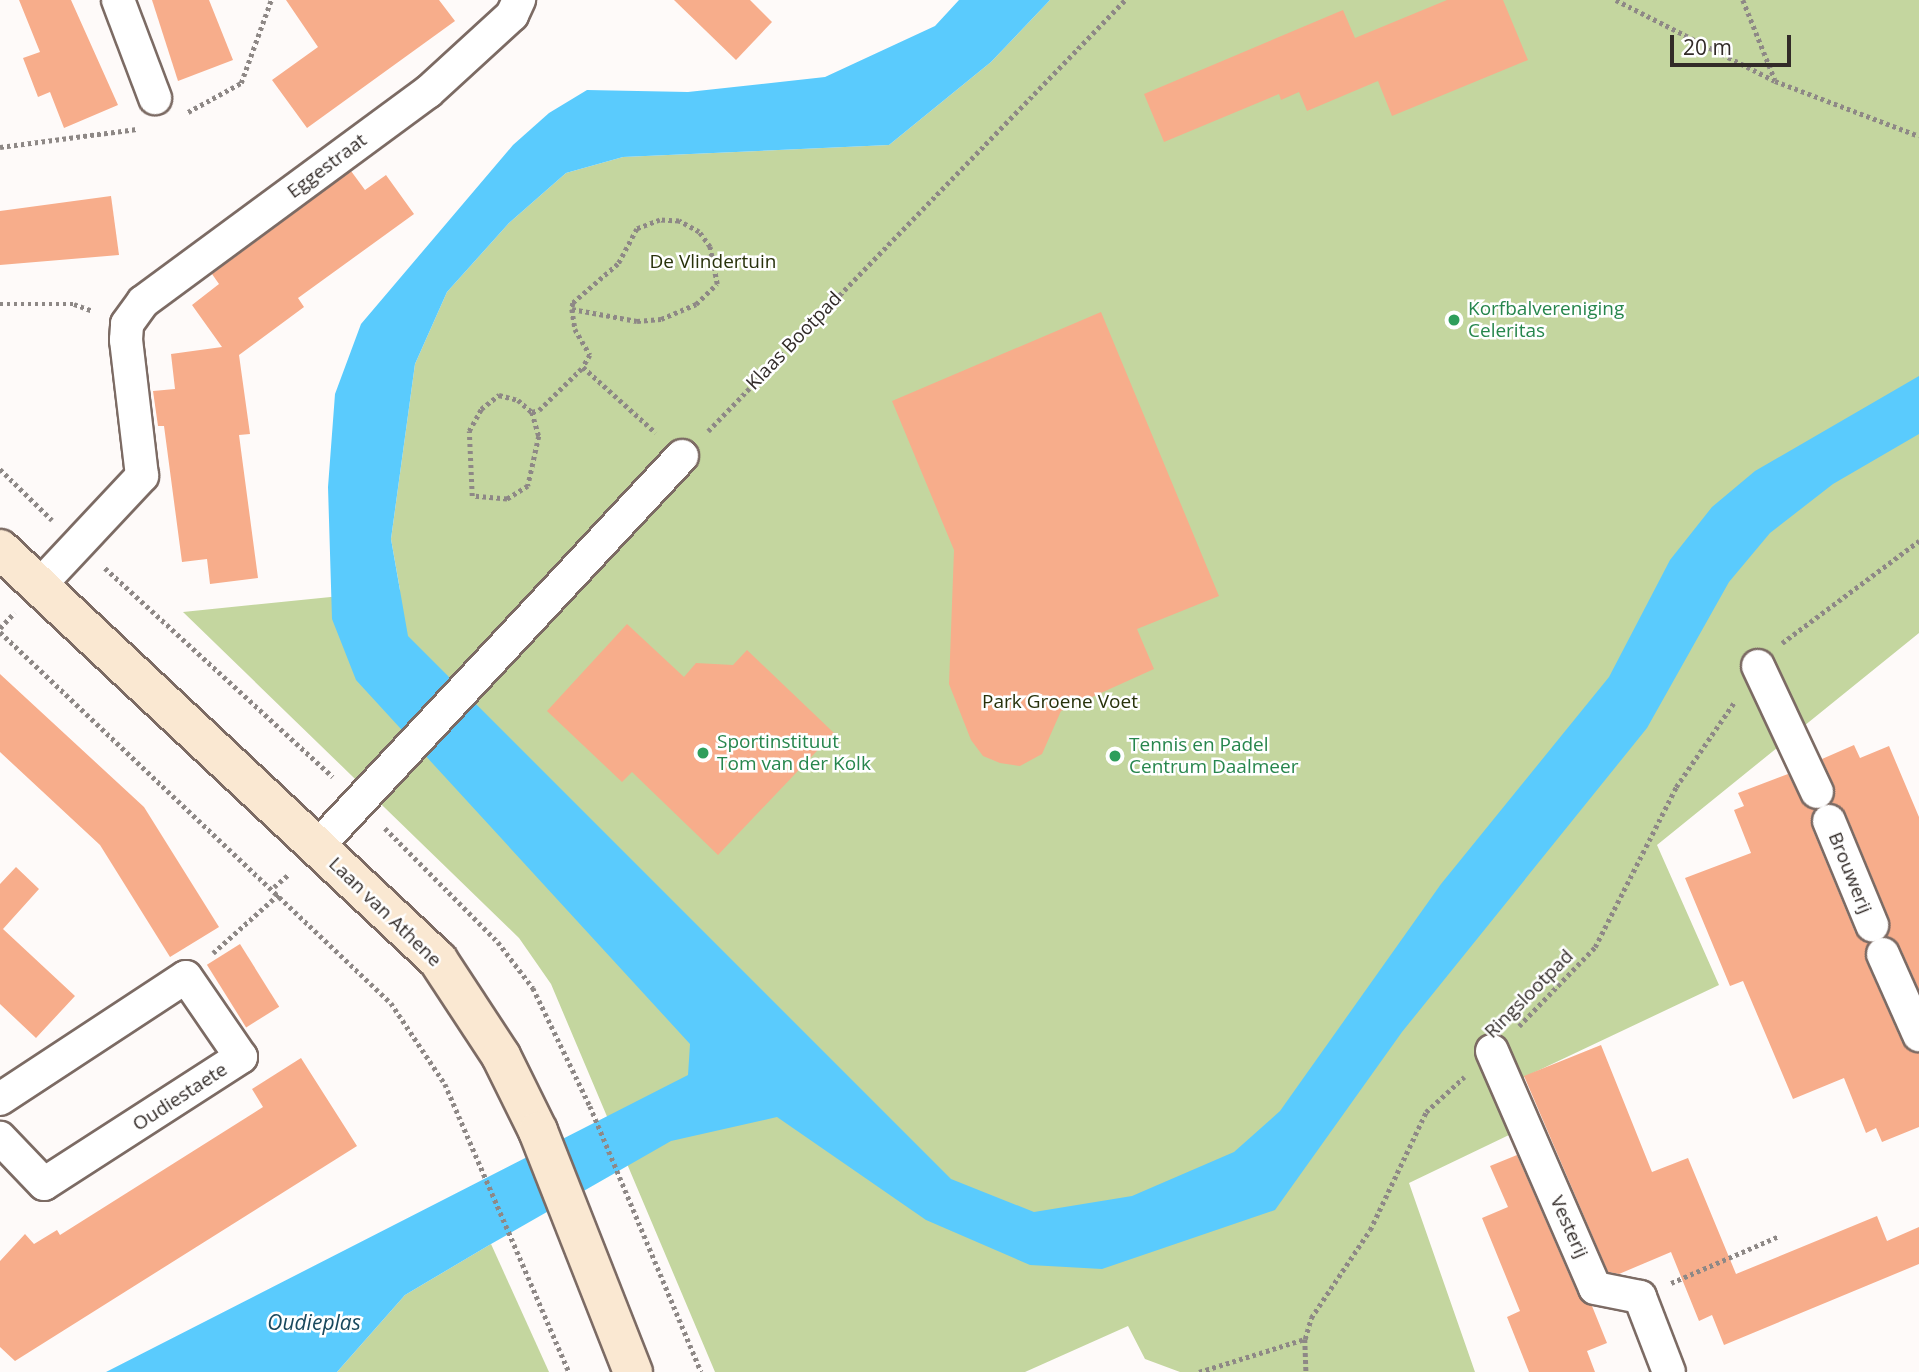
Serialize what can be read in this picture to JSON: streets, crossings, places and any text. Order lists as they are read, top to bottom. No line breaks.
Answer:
{"streets":{"street":["Eggestraat","Brouwerij","Laan van Athene","Oudiestaete","Vesterij"],"path":["Klaas Bootpad","Ringslootpad"]},"crossings":[["Ringslootpad","Vesterij"]],"water":["Oudieplas"],"parks":["De Vlindertuin","Park Groene Voet"],"places":["Korfbalvereniging Celeritas","Sportinstituut Tom van der Kolk","Tennis en Padel Centrum Daalmeer"],"scale_bar":"20 m"}
